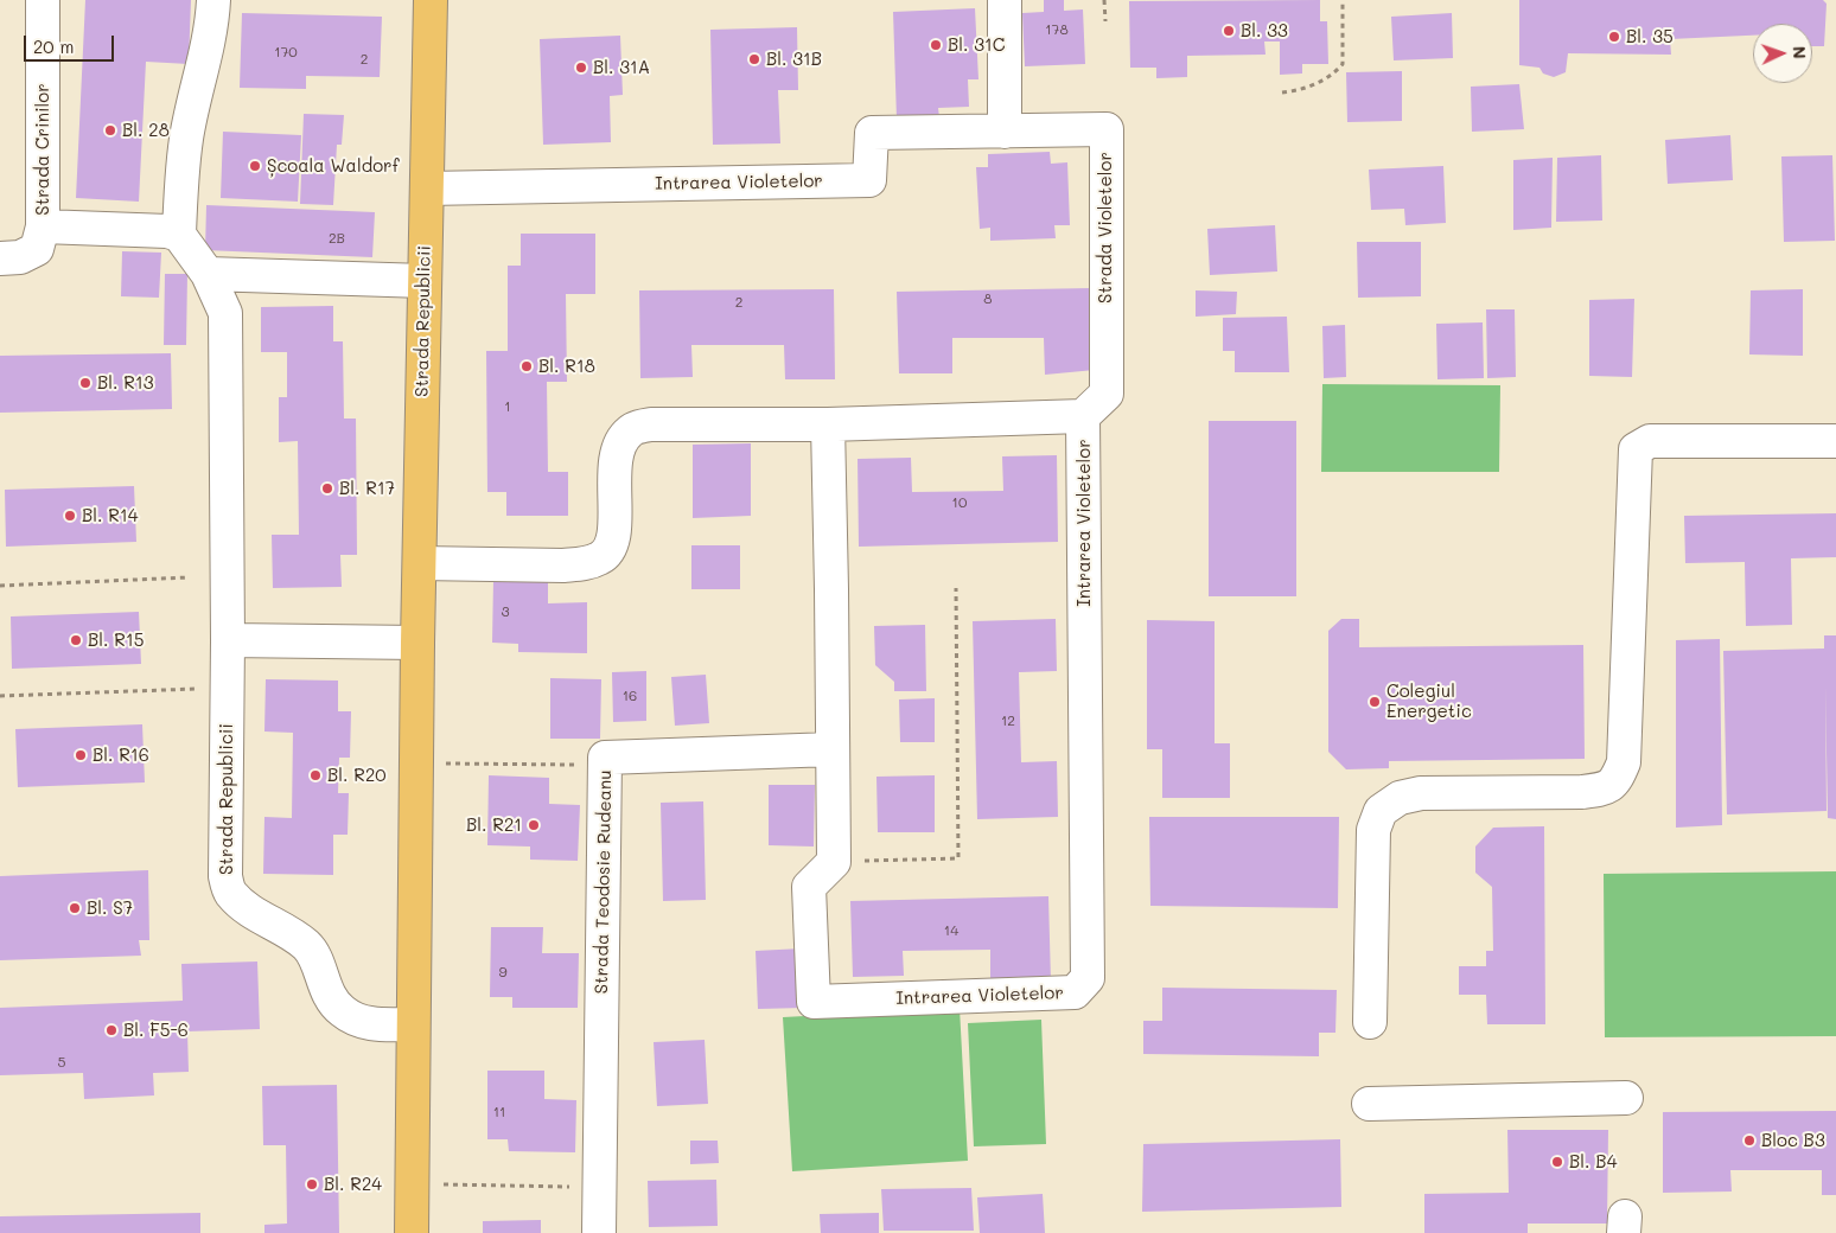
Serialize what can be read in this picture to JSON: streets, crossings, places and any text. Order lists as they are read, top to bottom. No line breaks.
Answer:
{"streets":{"main road":["Strada Republicii"],"street":["Strada Crinilor","Intrarea Violetelor","Strada Violetelor","Strada Teodosie Rudeanu"]},"crossings":[["Intrarea Violetelor","Strada Violetelor"],["Intrarea Violetelor","Strada Republicii"]],"places":["Bl. 33","Bl. 35","Bl. 31C","Bl. 31B","Bl. 31A","Bl. 28","Școala Waldorf","Bl. R18","Bl. R13","Bl. R17","Bl. R14","Bl. R15","Colegiul Energetic","Bl. R16","Bl. R20","Bl. R21","Bl. S7","Bl. F5-6","Bloc B3","Bl. B4","Bl. R24"],"house_numbers":["178","170","2","2B","8","2","1","10","3","16","12","14","9","5","11"],"scale_bar":"20 m","north":"right"}
